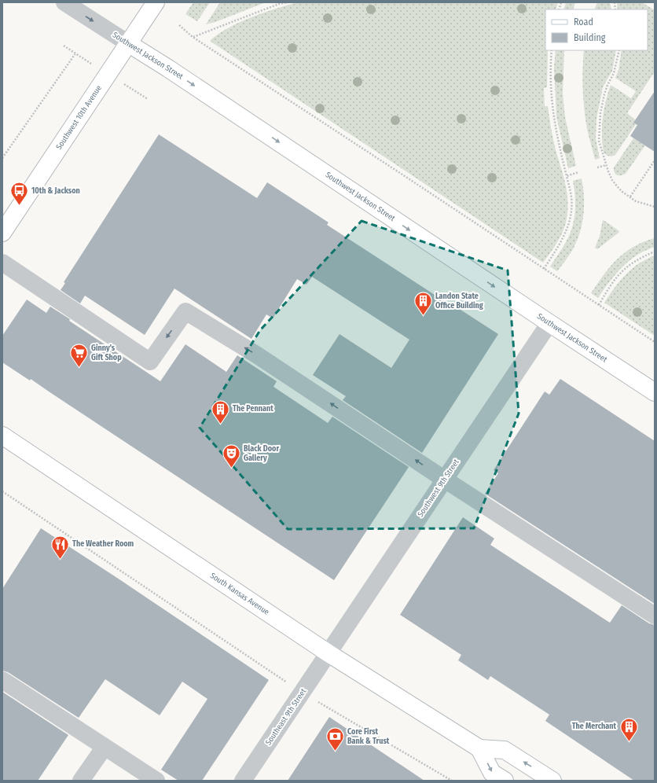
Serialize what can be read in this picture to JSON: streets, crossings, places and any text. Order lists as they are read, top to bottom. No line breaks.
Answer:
{"streets":{"main road":["Southwest Jackson Street","Southwest 10th Avenue","South Kansas Avenue"],"street":["Southwest 9th Street","Southeast 9th Street"]},"crossings":[["Southwest Jackson Street","Southwest 10th Avenue"],["Southwest Jackson Street","Southwest 9th Street"],["Southwest 9th Street","South Kansas Avenue"],["Southwest 9th Street","Southeast 9th Street"],["South Kansas Avenue","Southeast 9th Street"]],"one_way":["Southwest Jackson Street"],"places":{"bus stop":["10th & Jackson"],"building":["Landon State Office Building","The Pennant","The Merchant"],"supermarket":["Ginny's Gift Shop"],"theatre":["Black Door Gallery"],"restaurant":["The Weather Room"],"bank":["Core First Bank & Trust"]},"legend":["Road","Building"]}
